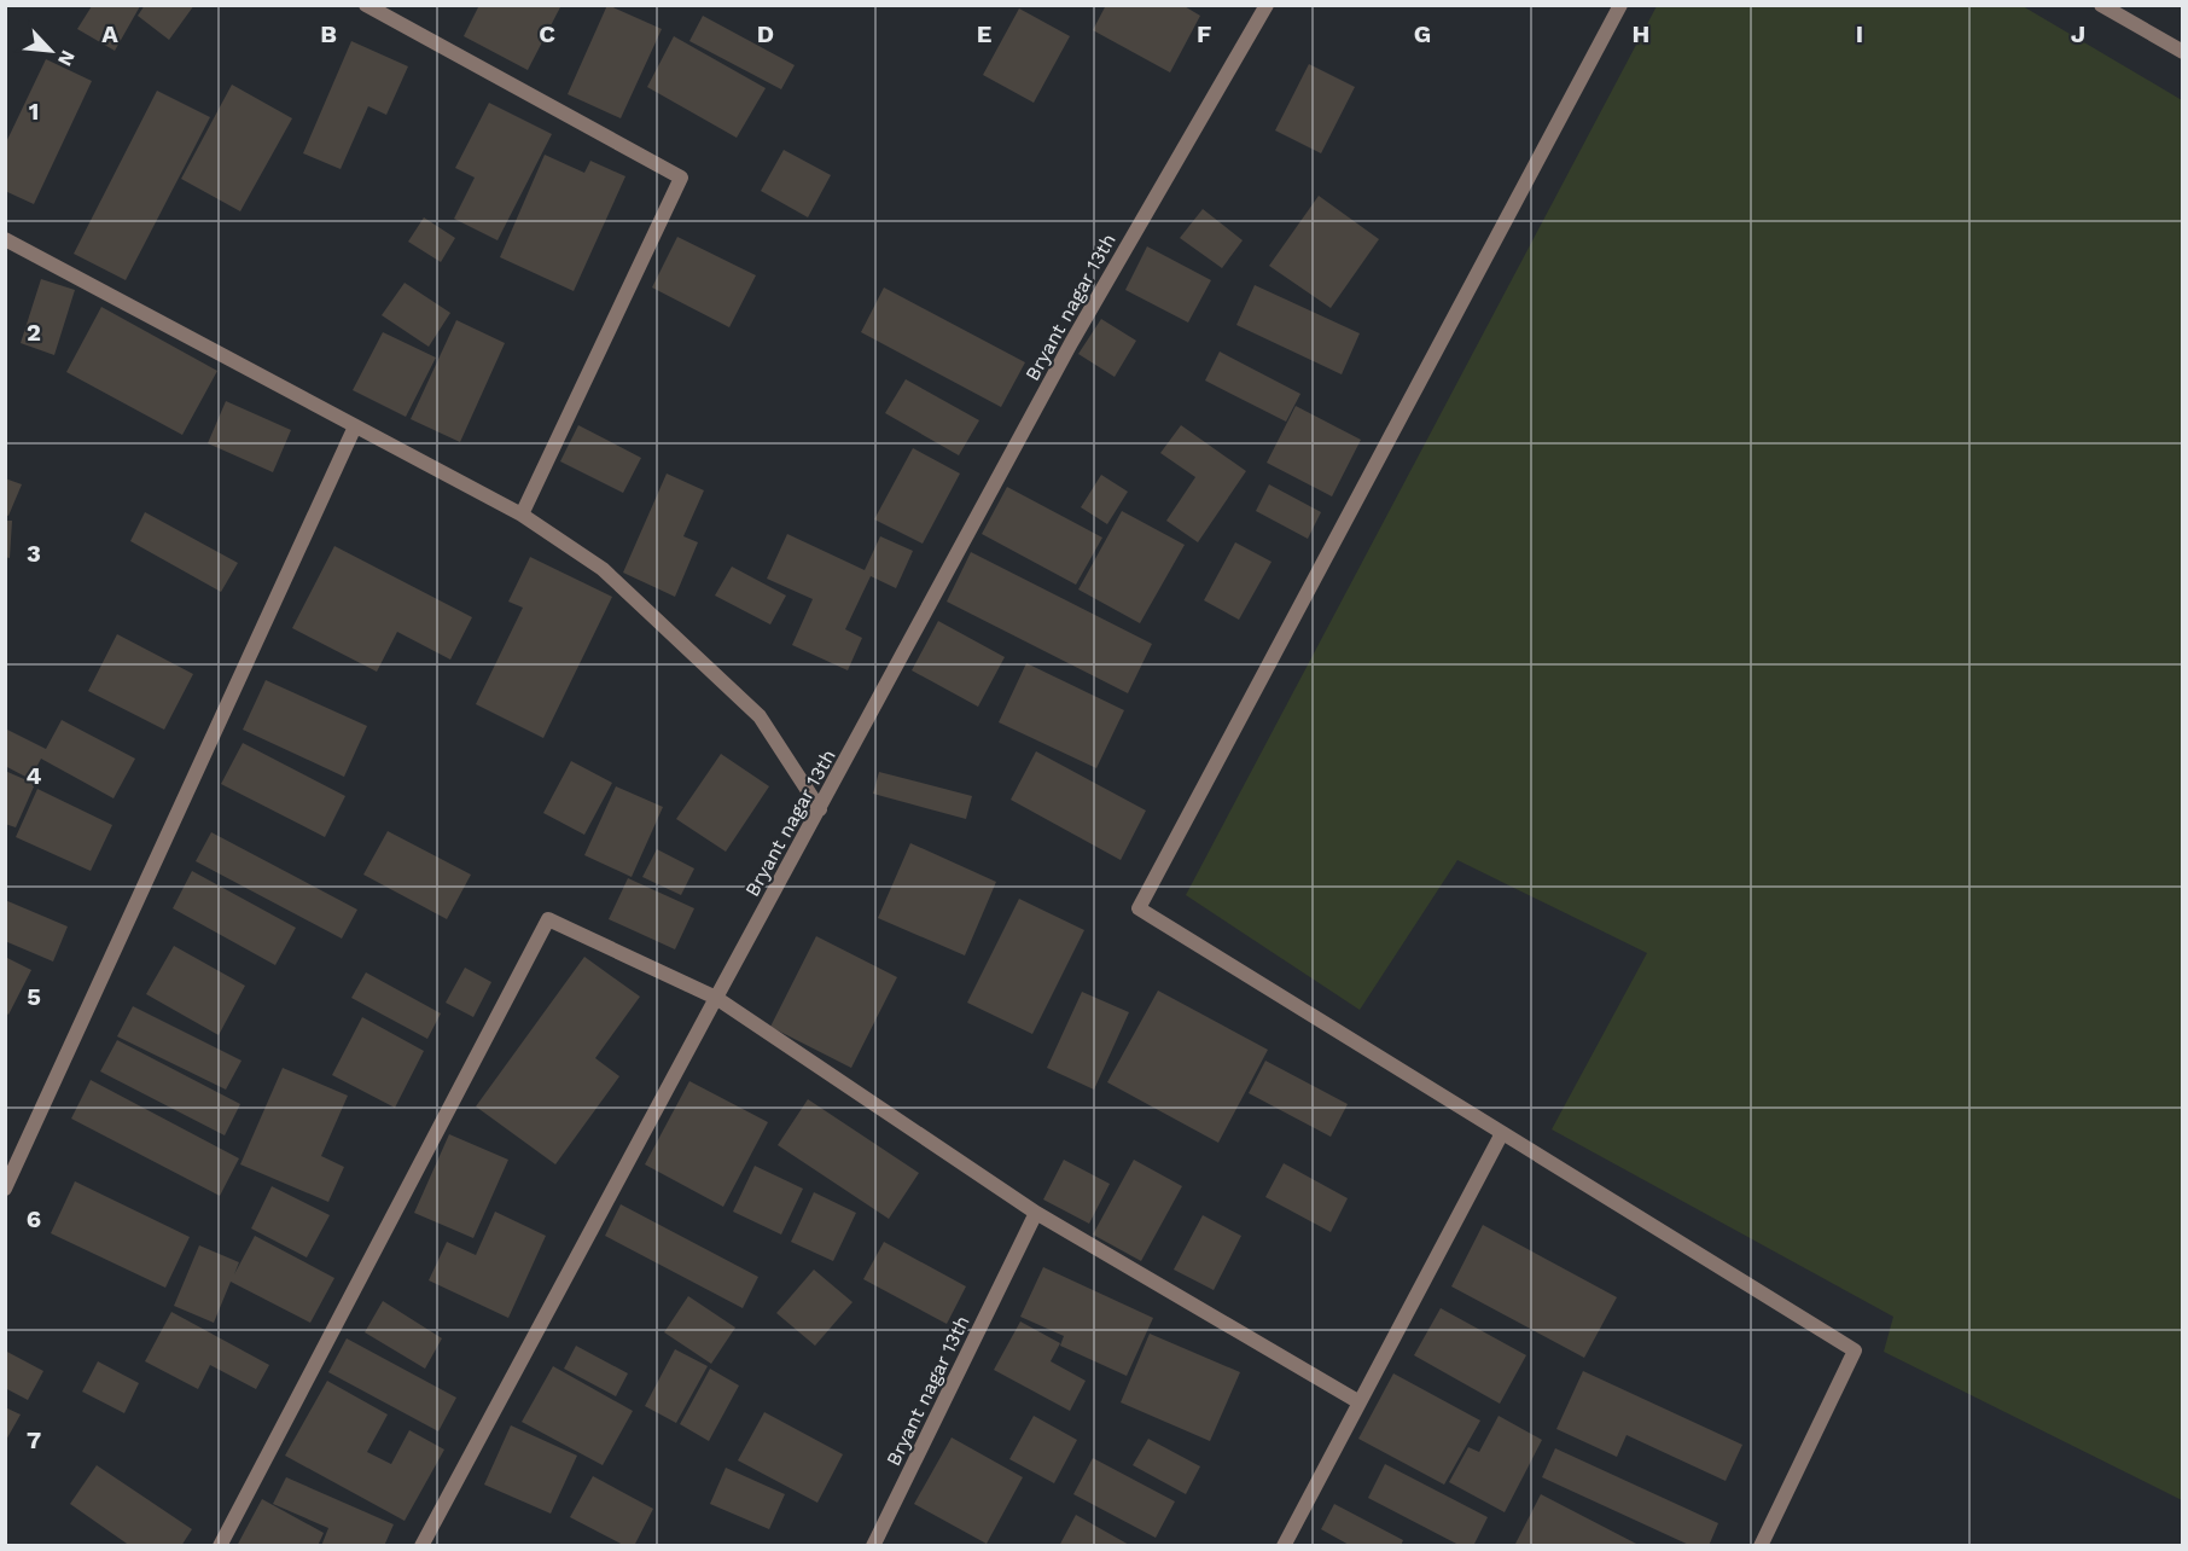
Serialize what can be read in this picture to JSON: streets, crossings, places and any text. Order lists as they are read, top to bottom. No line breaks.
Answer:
{"streets":{"street":["Bryant nagar 13th"]},"north":"bottom right","grid":{"columns":["A","B","C","D","E","F","G","H","I","J"],"rows":["1","2","3","4","5","6","7"]}}
